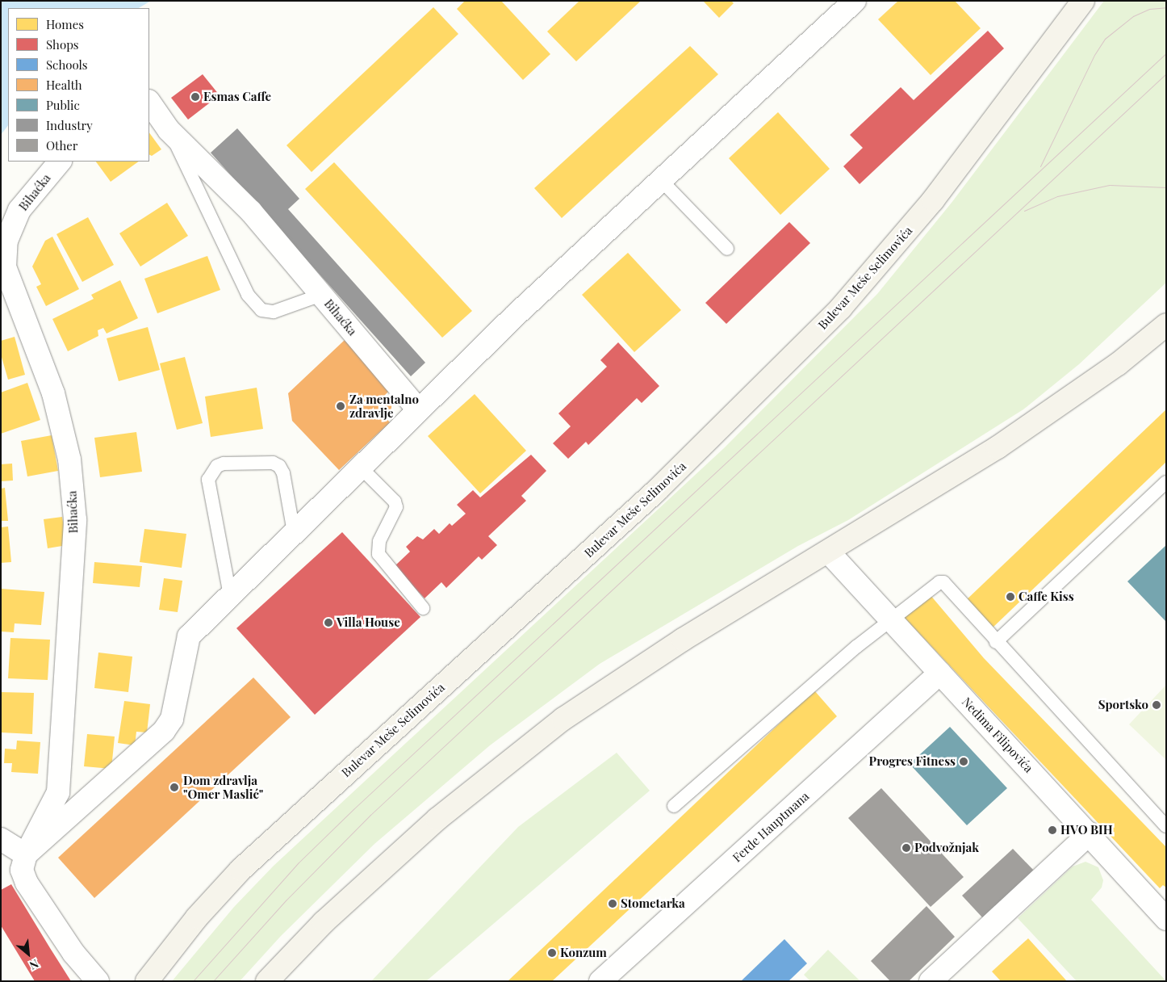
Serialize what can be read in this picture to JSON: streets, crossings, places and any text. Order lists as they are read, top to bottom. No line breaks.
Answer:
{"streets":{"main road":["Bulevar Meše Selimovića"],"street":["Bihaćka","Nedima Filipovića","Ferde Hauptmana"]},"crossings":[["Nedima Filipovića","Ferde Hauptmana"]],"places":["Esmas Caffe","Za mentalno zdravlje","Caffe Kiss","Villa House","Sportsko","Progres Fitness","Dom zdravlja \"Omer Maslić\"","HVO BIH","Podvožnjak","Stometarka","Konzum"],"legend":["Homes","Shops","Schools","Health","Public","Industry","Other"],"north":"bottom right"}
